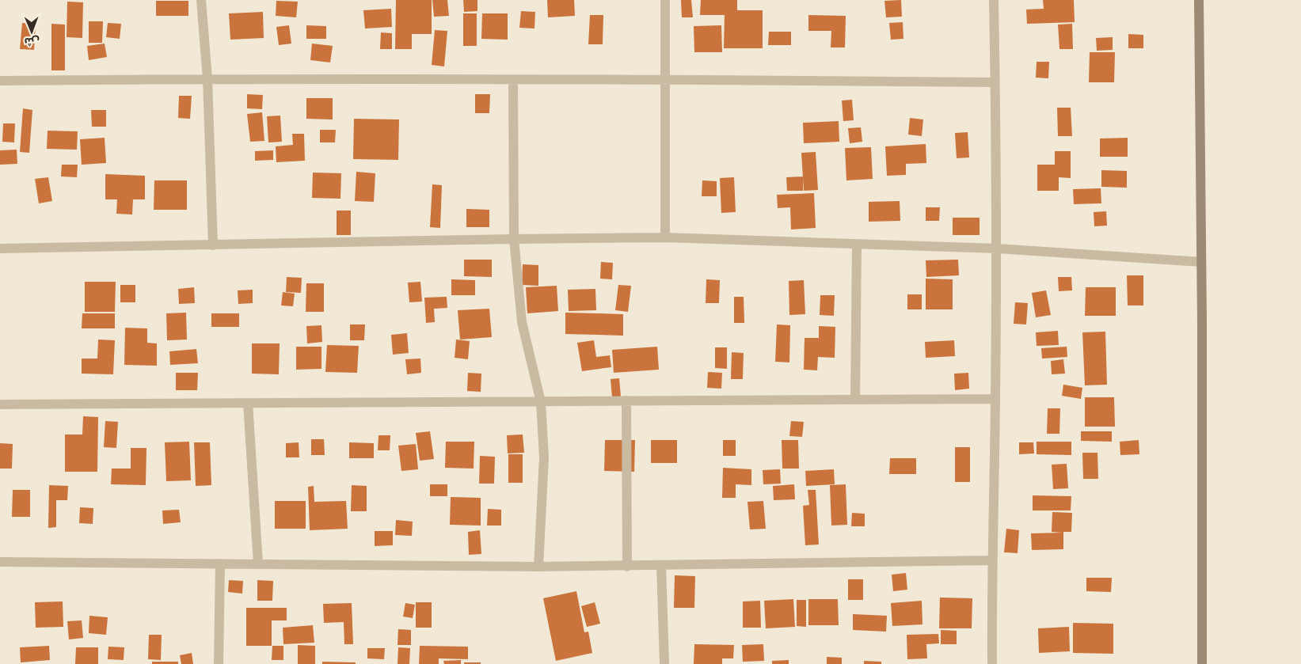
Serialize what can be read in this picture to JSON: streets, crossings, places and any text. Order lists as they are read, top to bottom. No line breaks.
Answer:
{"north":"bottom"}
